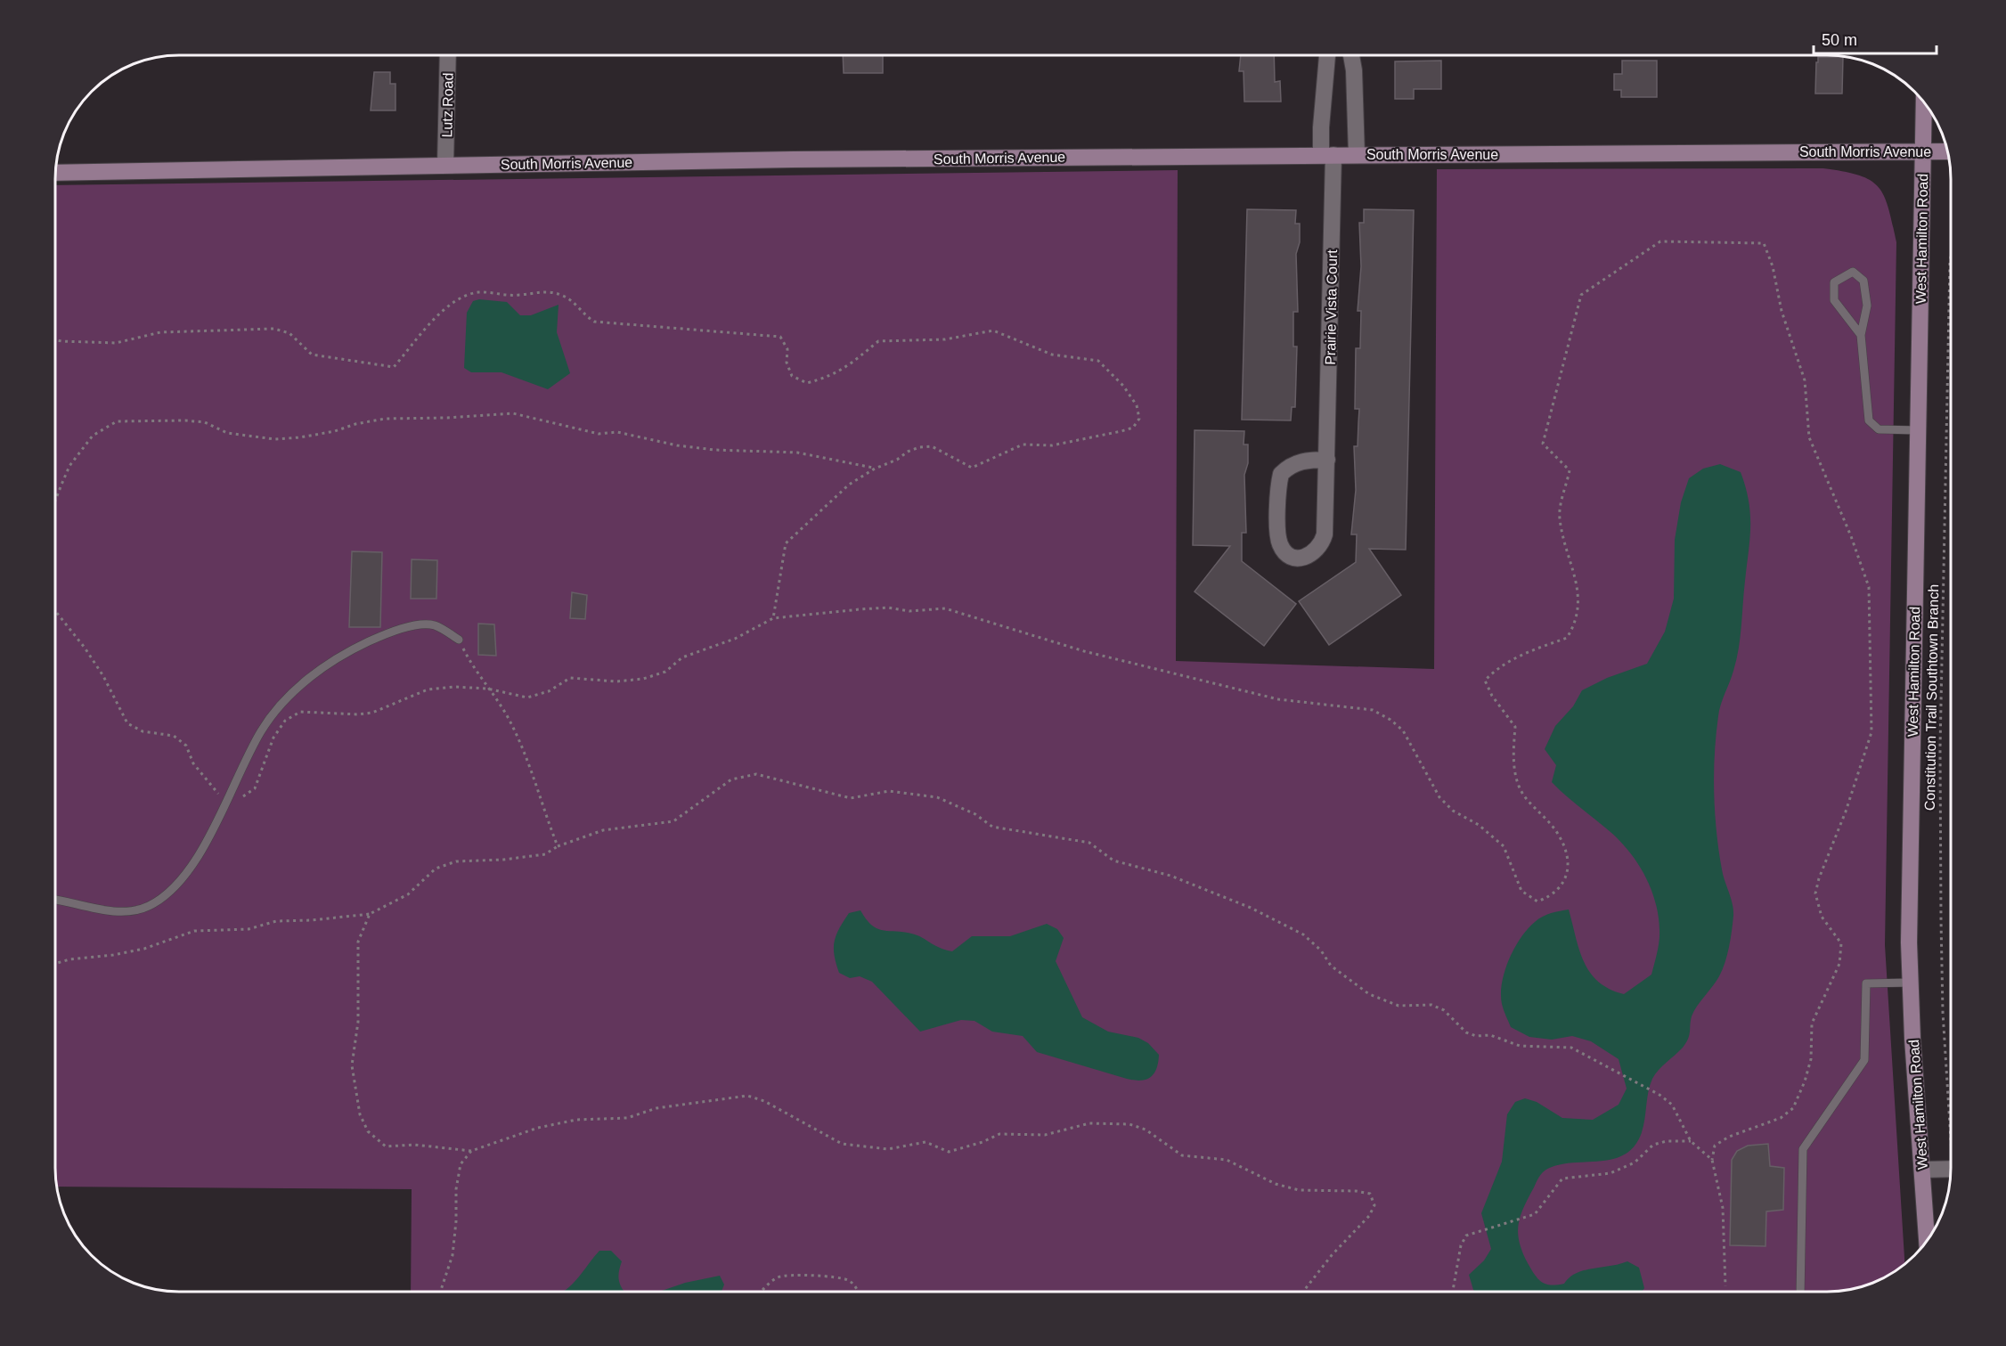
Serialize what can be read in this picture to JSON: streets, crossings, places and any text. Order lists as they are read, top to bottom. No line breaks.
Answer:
{"streets":{"street":["Lutz Road","South Morris Avenue","West Hamilton Road","Prairie Vista Court"],"path":["Constitution Trail Southtown Branch"]},"crossings":[["Lutz Road","South Morris Avenue"],["South Morris Avenue","West Hamilton Road"],["South Morris Avenue","Prairie Vista Court"]],"scale_bar":"50 m"}
